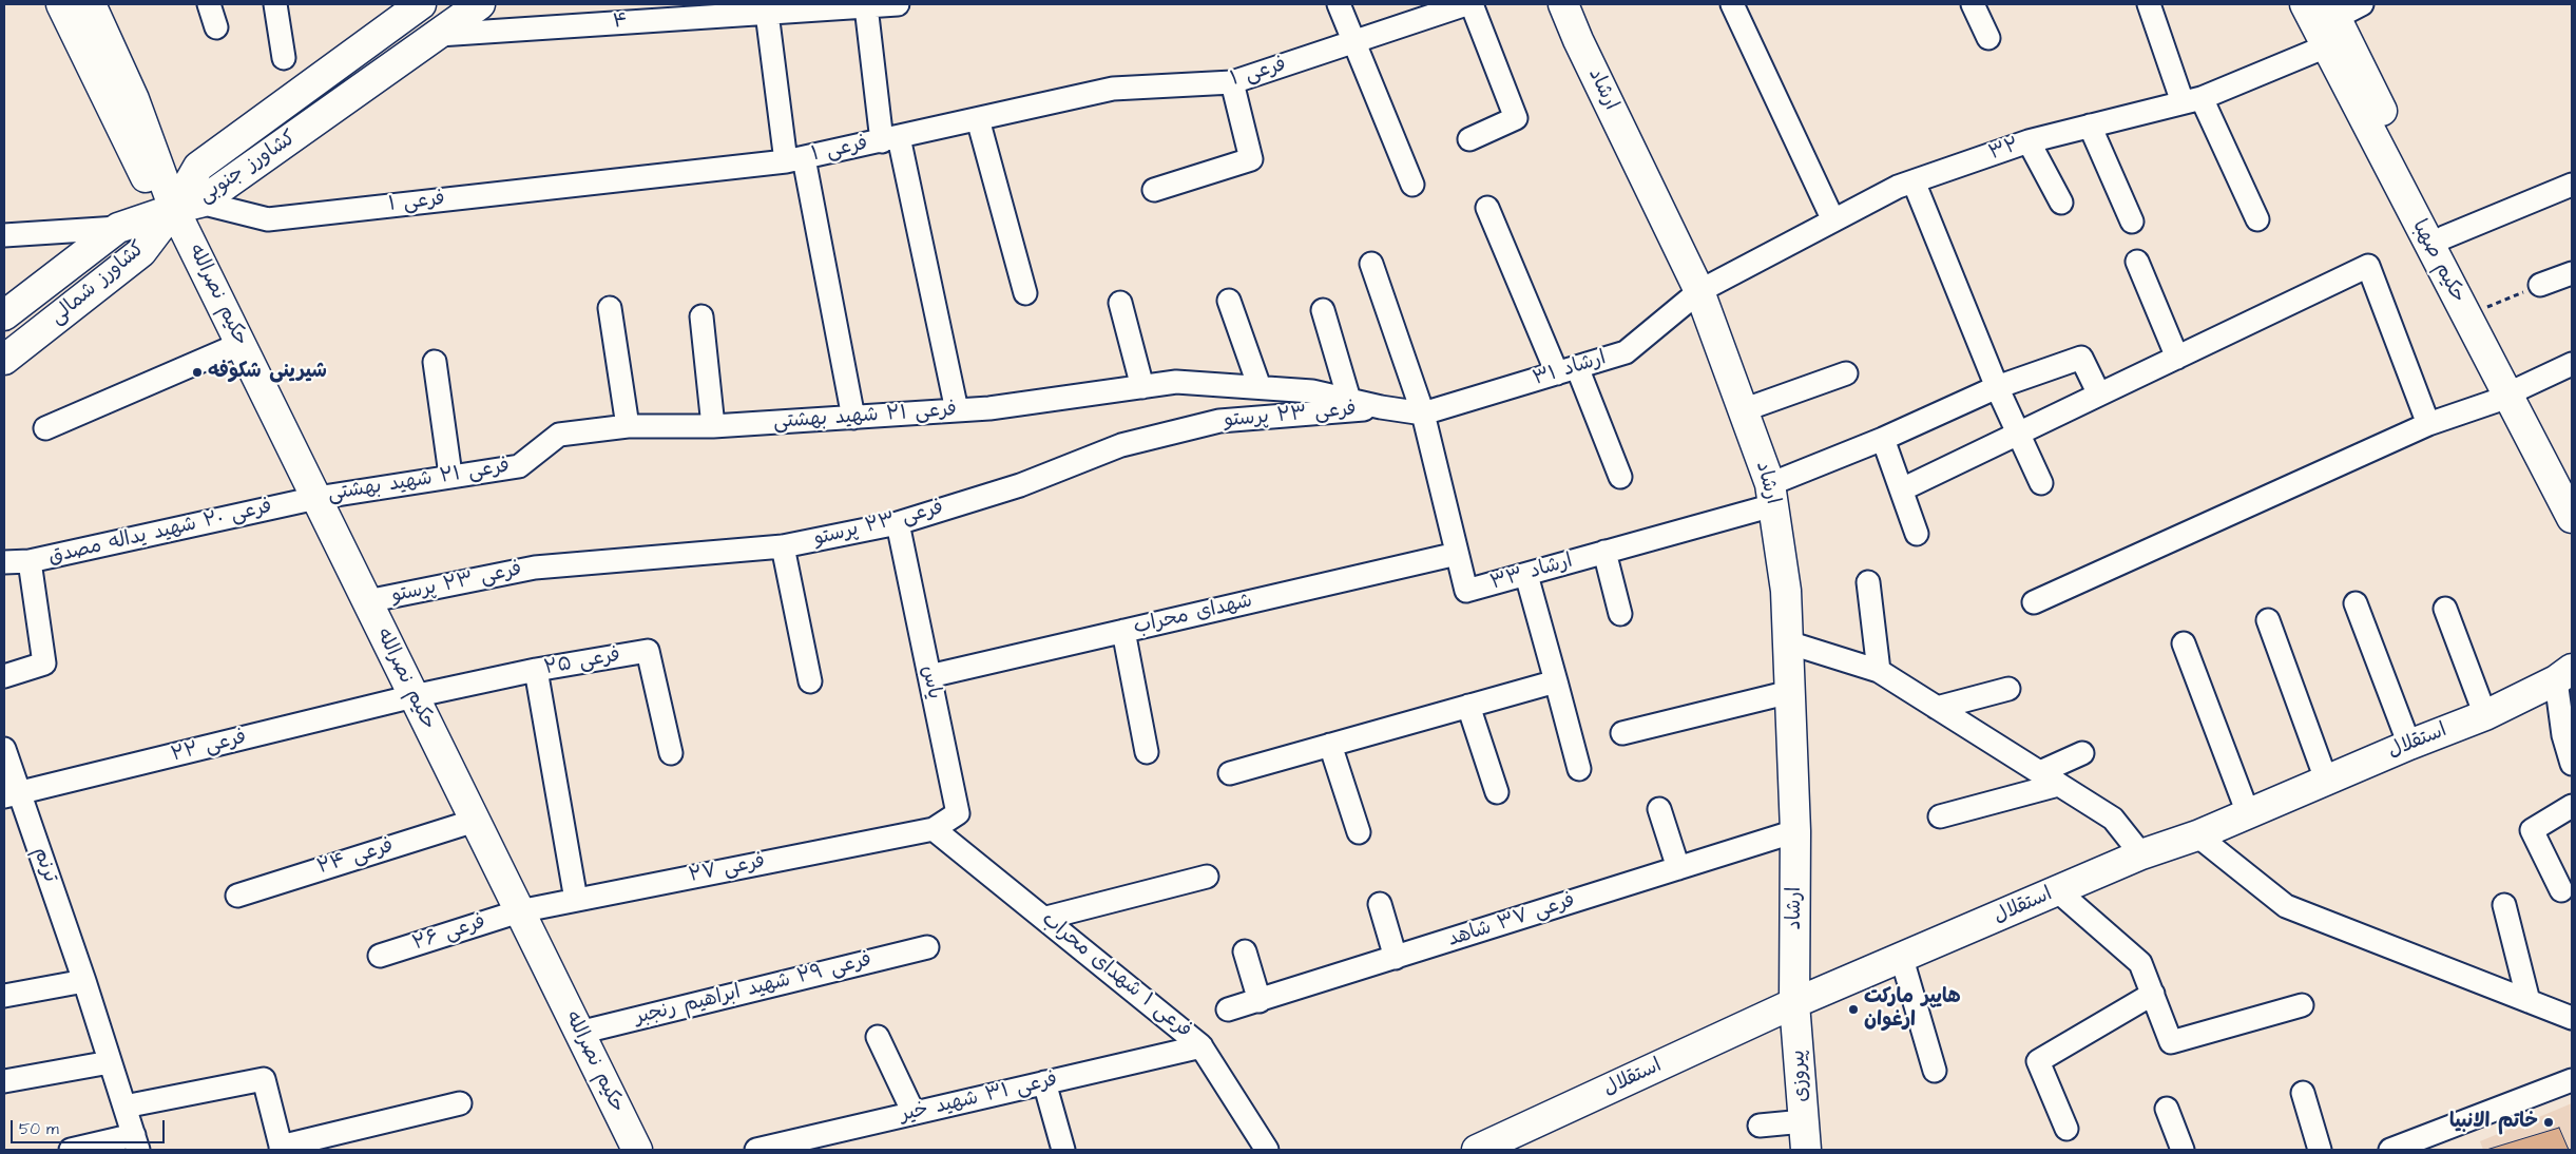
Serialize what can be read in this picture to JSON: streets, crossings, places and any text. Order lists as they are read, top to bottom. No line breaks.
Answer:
{"streets":{"main road":["ارشاد","کشاورز جنوبی","حکیم صهبا","کشاورز شمالی","حکیم نصرالله","استقلال","پیروزی"],"street":["۴","فرعی ۱","۳۲","ارشاد ۳۱","فرعی ۲۳ پرستو","فرعی ۲۱ شهید بهشتی","فرعی ۲۰ شهید یداله مصدق","ارشاد ۳۳","شهدای محراب","فرعی ۲۵","یاس","فرعی ۲۲","فرعی ۲۴","ترنم","فرعی ۲۷","فرعی ۳۷ شاهد","فرعی ۲۶","فرعی ۱ شهدای محراب","فرعی ۲۹ شهید ابراهیم رنجبر","فرعی ۳۱ شهید خیر"]},"crossings":[["۴","کشاورز جنوبی"],["فرعی ۱","کشاورز جنوبی"],["فرعی ۱","کشاورز شمالی"],["فرعی ۱","حکیم نصرالله"],["ارشاد","۳۲"],["ارشاد","ارشاد ۳۱"],["ارشاد","ارشاد ۳۳"],["ارشاد","استقلال"],["ارشاد","فرعی ۳۷ شاهد"],["ارشاد","پیروزی"],["۳۲","حکیم صهبا"],["۳۲","ارشاد ۳۱"],["کشاورز جنوبی","کشاورز شمالی"],["کشاورز جنوبی","حکیم نصرالله"],["کشاورز شمالی","حکیم نصرالله"],["حکیم نصرالله","فرعی ۲۳ پرستو"],["حکیم نصرالله","فرعی ۲۱ شهید بهشتی"],["حکیم نصرالله","فرعی ۲۰ شهید یداله مصدق"],["حکیم نصرالله","فرعی ۲۵"],["حکیم نصرالله","فرعی ۲۲"],["حکیم نصرالله","فرعی ۲۴"],["حکیم نصرالله","فرعی ۲۷"],["حکیم نصرالله","فرعی ۲۶"],["حکیم نصرالله","فرعی ۲۹ شهید ابراهیم رنجبر"],["ارشاد ۳۱","فرعی ۲۱ شهید بهشتی"],["ارشاد ۳۱","ارشاد ۳۳"],["فرعی ۲۳ پرستو","فرعی ۲۱ شهید بهشتی"],["فرعی ۲۳ پرستو","یاس"],["فرعی ۲۱ شهید بهشتی","فرعی ۲۰ شهید یداله مصدق"],["فرعی ۲۱ شهید بهشتی","ارشاد ۳۳"],["ارشاد ۳۳","شهدای محراب"],["شهدای محراب","یاس"],["فرعی ۲۵","فرعی ۲۲"],["یاس","فرعی ۲۷"],["یاس","فرعی ۱ شهدای محراب"],["استقلال","پیروزی"],["فرعی ۲۲","ترنم"],["فرعی ۲۷","فرعی ۲۶"],["فرعی ۲۷","فرعی ۱ شهدای محراب"],["فرعی ۱ شهدای محراب","فرعی ۳۱ شهید خیر"]],"places":["شیرینی شکوفه","هایپر مارکت ارغوان","خاتم الانبیا"],"scale_bar":"50 m"}
